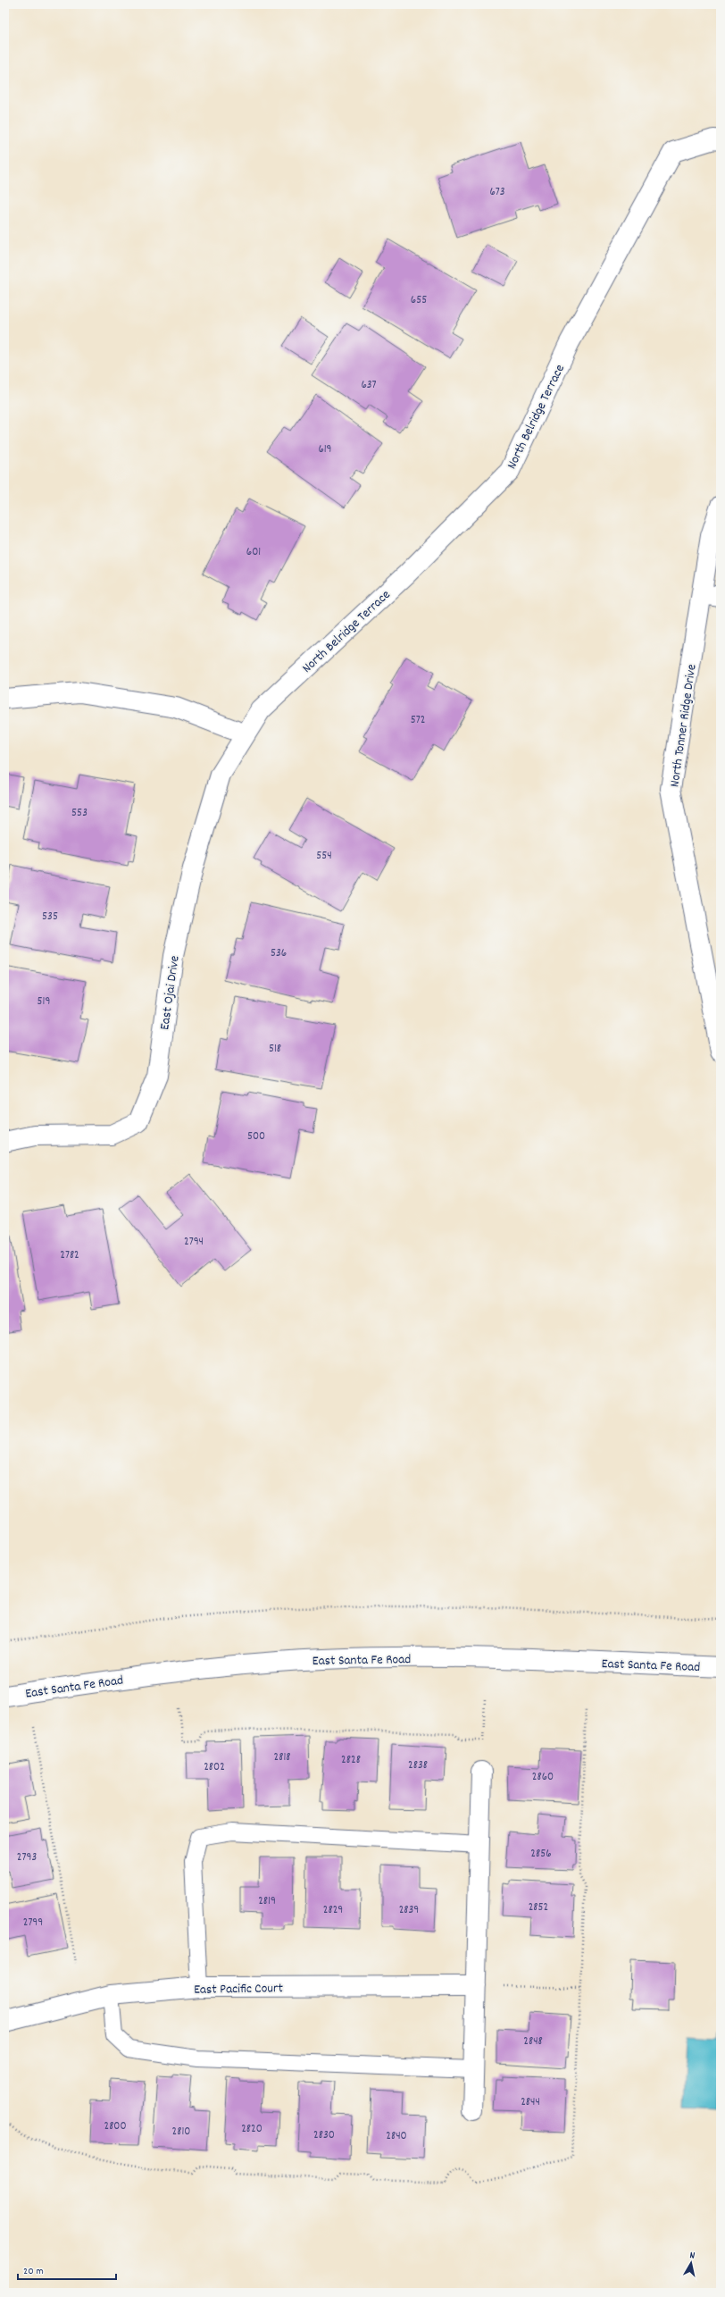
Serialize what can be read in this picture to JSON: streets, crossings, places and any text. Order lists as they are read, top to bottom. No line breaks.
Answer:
{"streets":{"street":["North Belridge Terrace","North Tonner Ridge Drive","East Ojai Drive","East Santa Fe Road","East Pacific Court"]},"crossings":[["North Belridge Terrace","East Ojai Drive"]],"house_numbers":["673","655","637","619","601","572","553","554","535","536","519","518","500","2794","2782","2818","2828","2838","2802","2860","2856","2793","2819","2852","2829","2839","2799","2848","2844","2800","2820","2810","2830","2840"],"scale_bar":"20 m","north":"top"}
